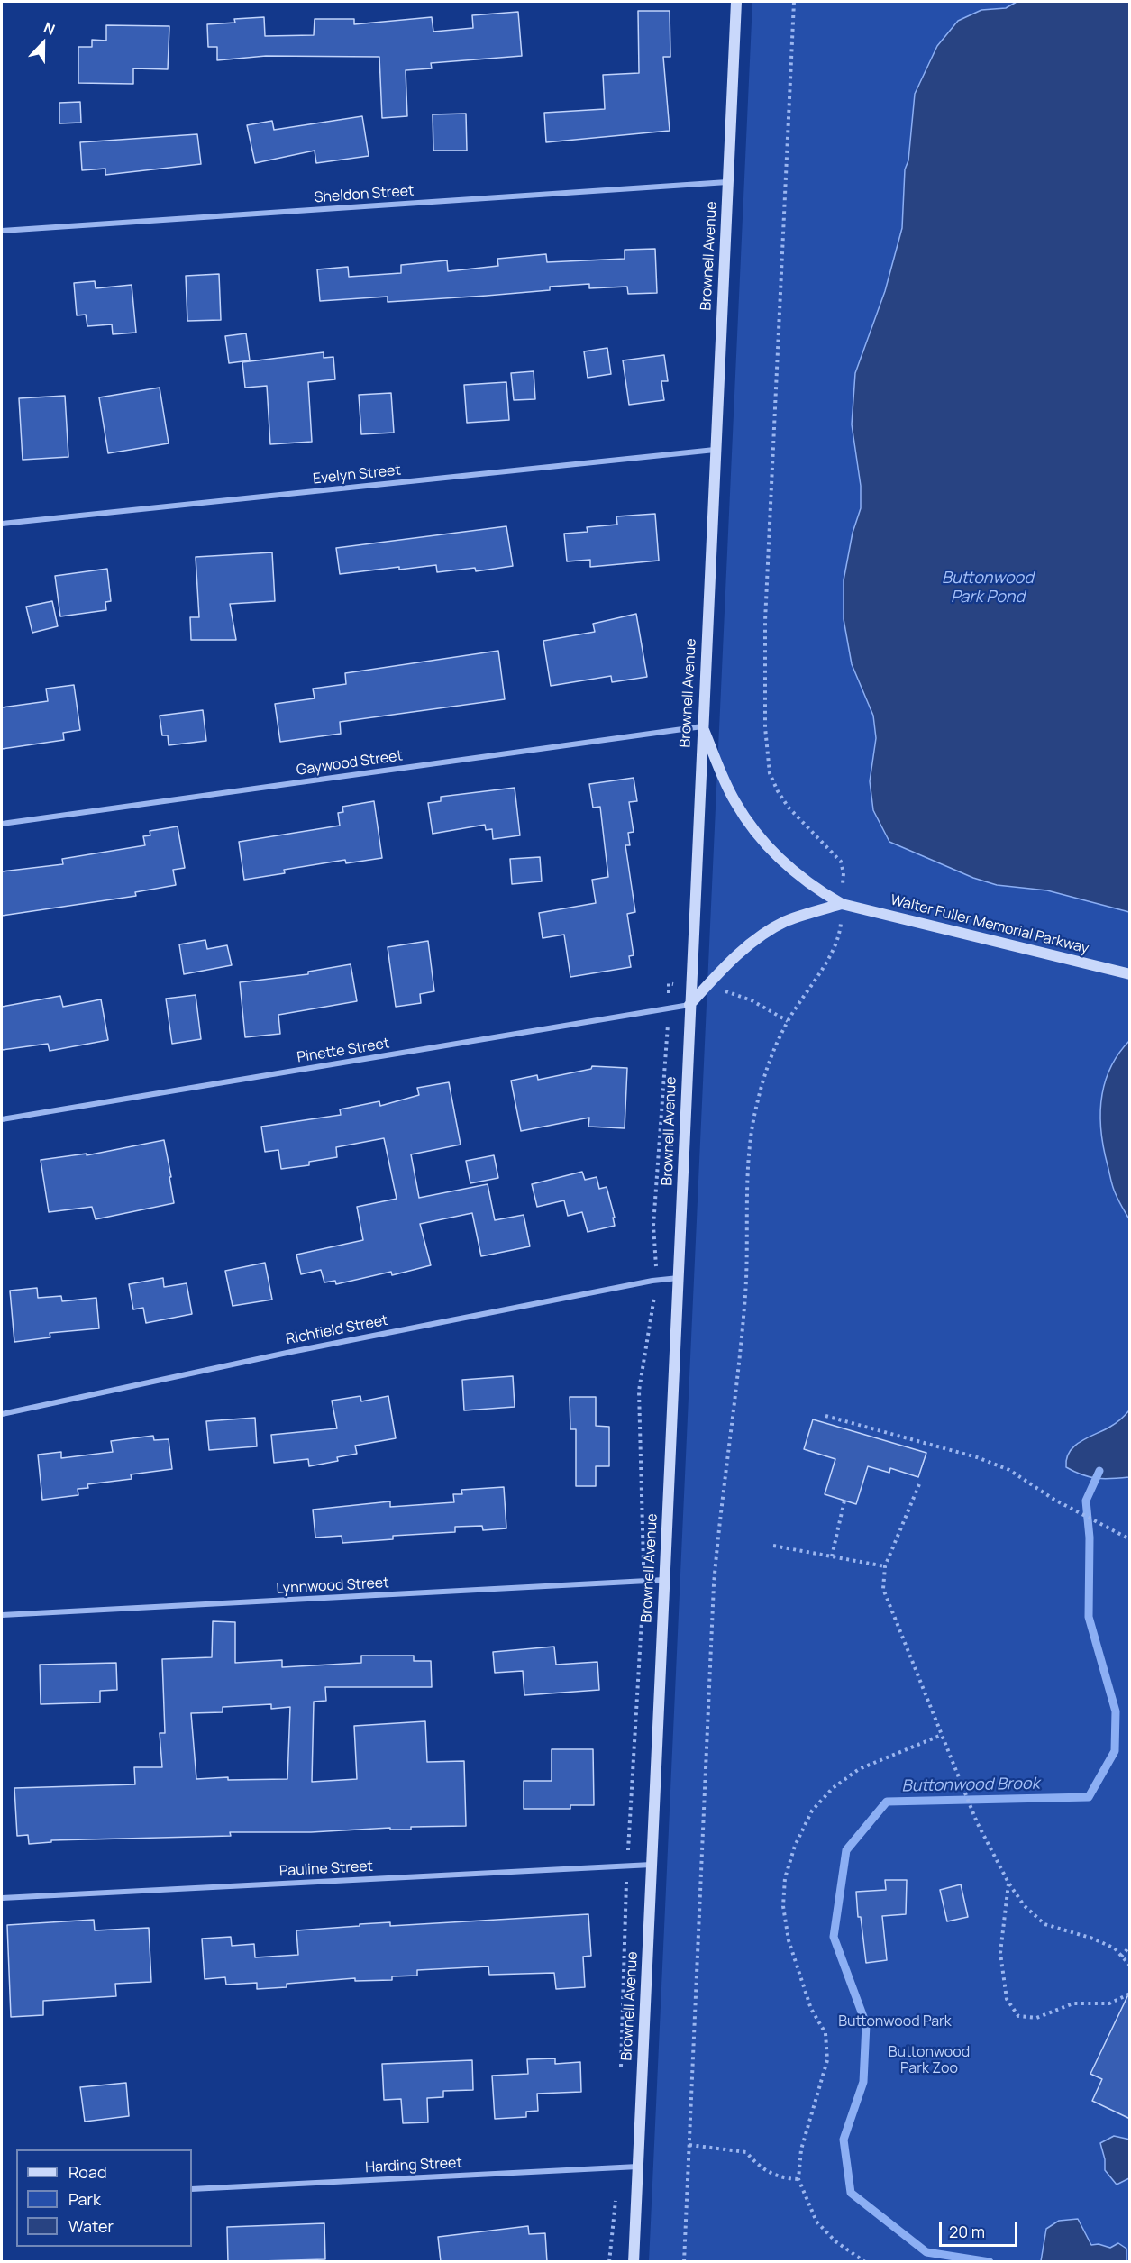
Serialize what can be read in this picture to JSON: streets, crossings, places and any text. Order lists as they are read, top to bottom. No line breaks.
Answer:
{"streets":{"main road":["Brownell Avenue","Walter Fuller Memorial Parkway"],"street":["Sheldon Street","Evelyn Street","Gaywood Street","Pinette Street","Richfield Street","Lynnwood Street","Pauline Street","Harding Street"]},"crossings":[["Sheldon Street","Brownell Avenue"],["Brownell Avenue","Evelyn Street"],["Brownell Avenue","Gaywood Street"],["Brownell Avenue","Walter Fuller Memorial Parkway"],["Brownell Avenue","Pinette Street"],["Brownell Avenue","Richfield Street"],["Brownell Avenue","Lynnwood Street"],["Brownell Avenue","Pauline Street"],["Brownell Avenue","Harding Street"],["Gaywood Street","Walter Fuller Memorial Parkway"]],"water":["Buttonwood Park Pond","Buttonwood Brook"],"parks":["Buttonwood Park","Buttonwood Park Zoo"],"legend":["Road","Park","Water"],"scale_bar":"20 m","north":"top"}
